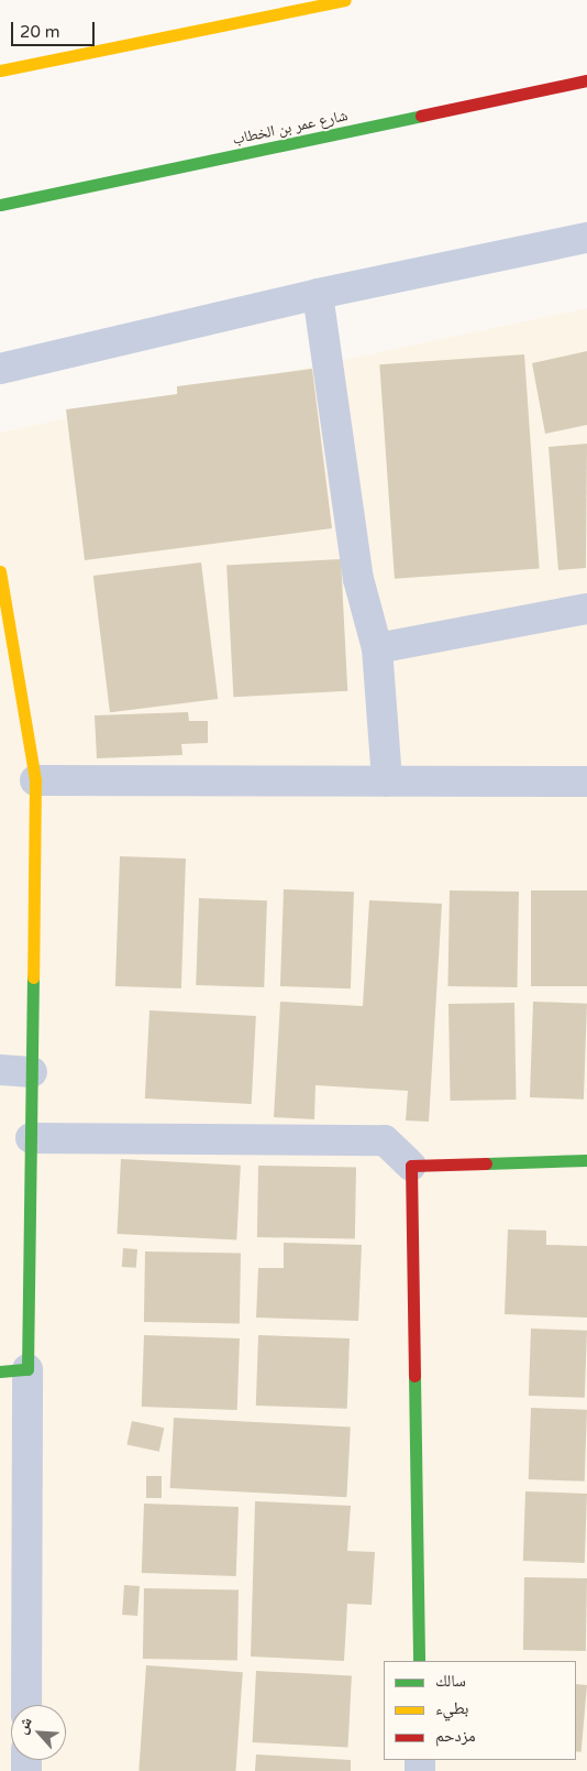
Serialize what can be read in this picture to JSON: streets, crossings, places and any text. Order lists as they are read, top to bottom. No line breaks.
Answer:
{"streets":{"street":["شارع عمر بن الخطاب"]},"legend":["سالك","بطيء","مزدحم"],"scale_bar":"20 m","north":"top left"}
